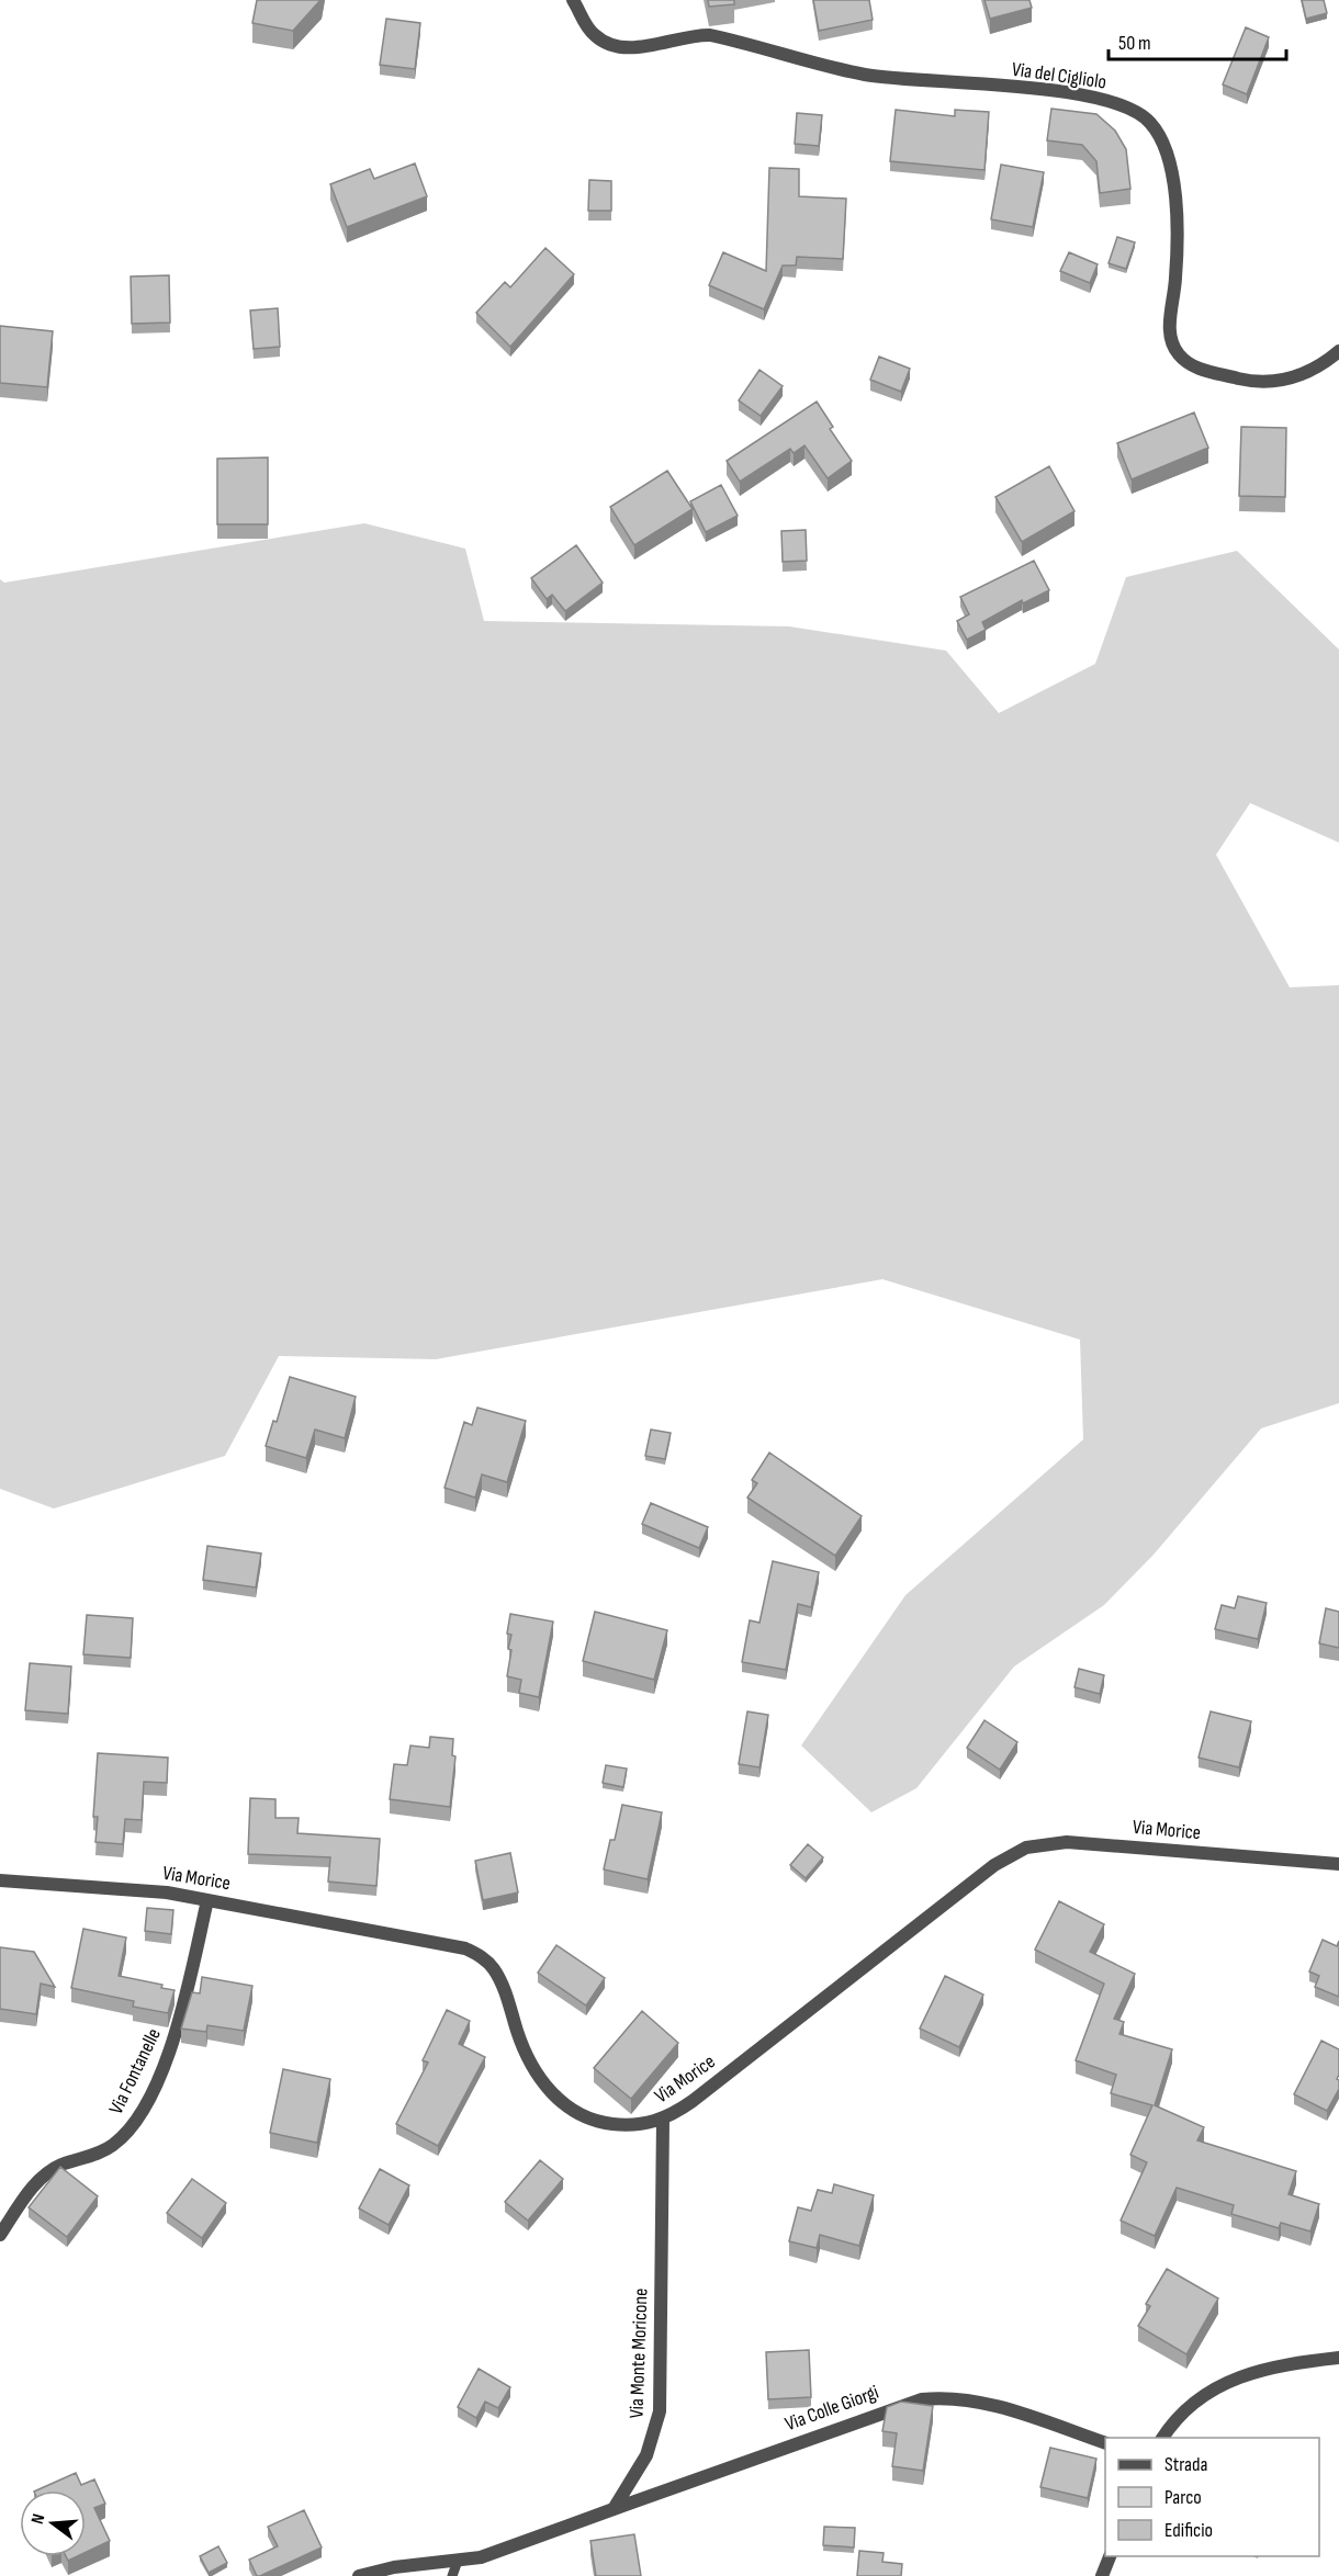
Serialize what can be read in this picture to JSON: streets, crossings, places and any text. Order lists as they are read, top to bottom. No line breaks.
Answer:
{"streets":{"street":["Via del Cigliolo","Via Morice","Via Fontanelle","Via Monte Moricone","Via Colle Giorgi"]},"crossings":[["Via Morice","Via Fontanelle"],["Via Morice","Via Monte Moricone"],["Via Monte Moricone","Via Colle Giorgi"]],"legend":["Strada","Parco","Edificio"],"scale_bar":"50 m","north":"left"}
